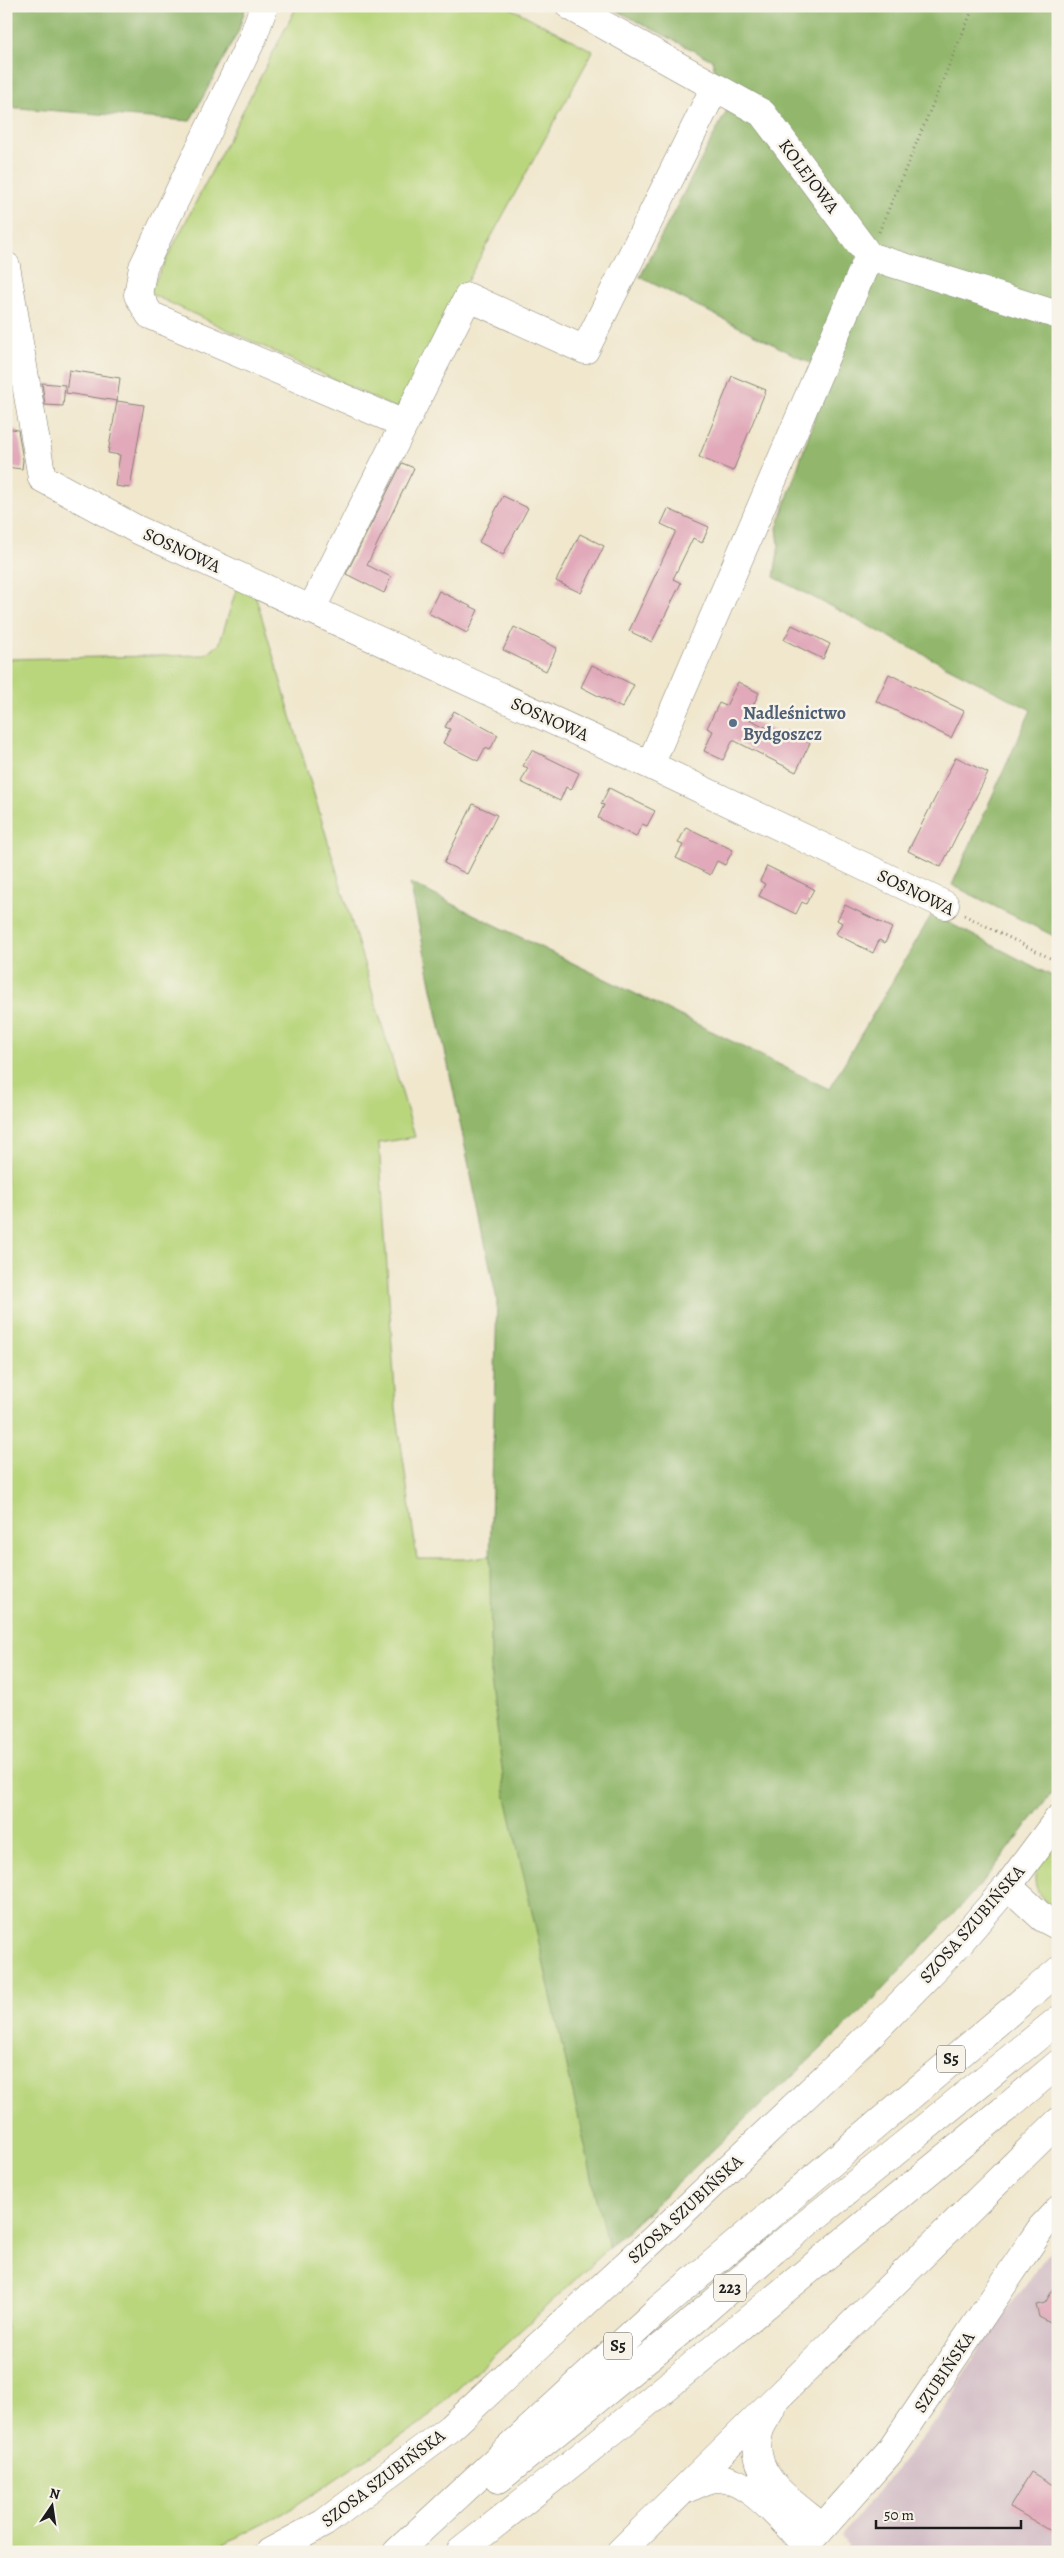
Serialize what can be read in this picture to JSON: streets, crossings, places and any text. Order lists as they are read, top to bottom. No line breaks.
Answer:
{"streets":{"main road":["KOLEJOWA","SOSNOWA","SZOSA SZUBIŃSKA","S5","223","SZUBIŃSKA"]},"crossings":[["S5","223"]],"places":["Nadleśnictwo Bydgoszcz"],"scale_bar":"50 m","north":"top"}
